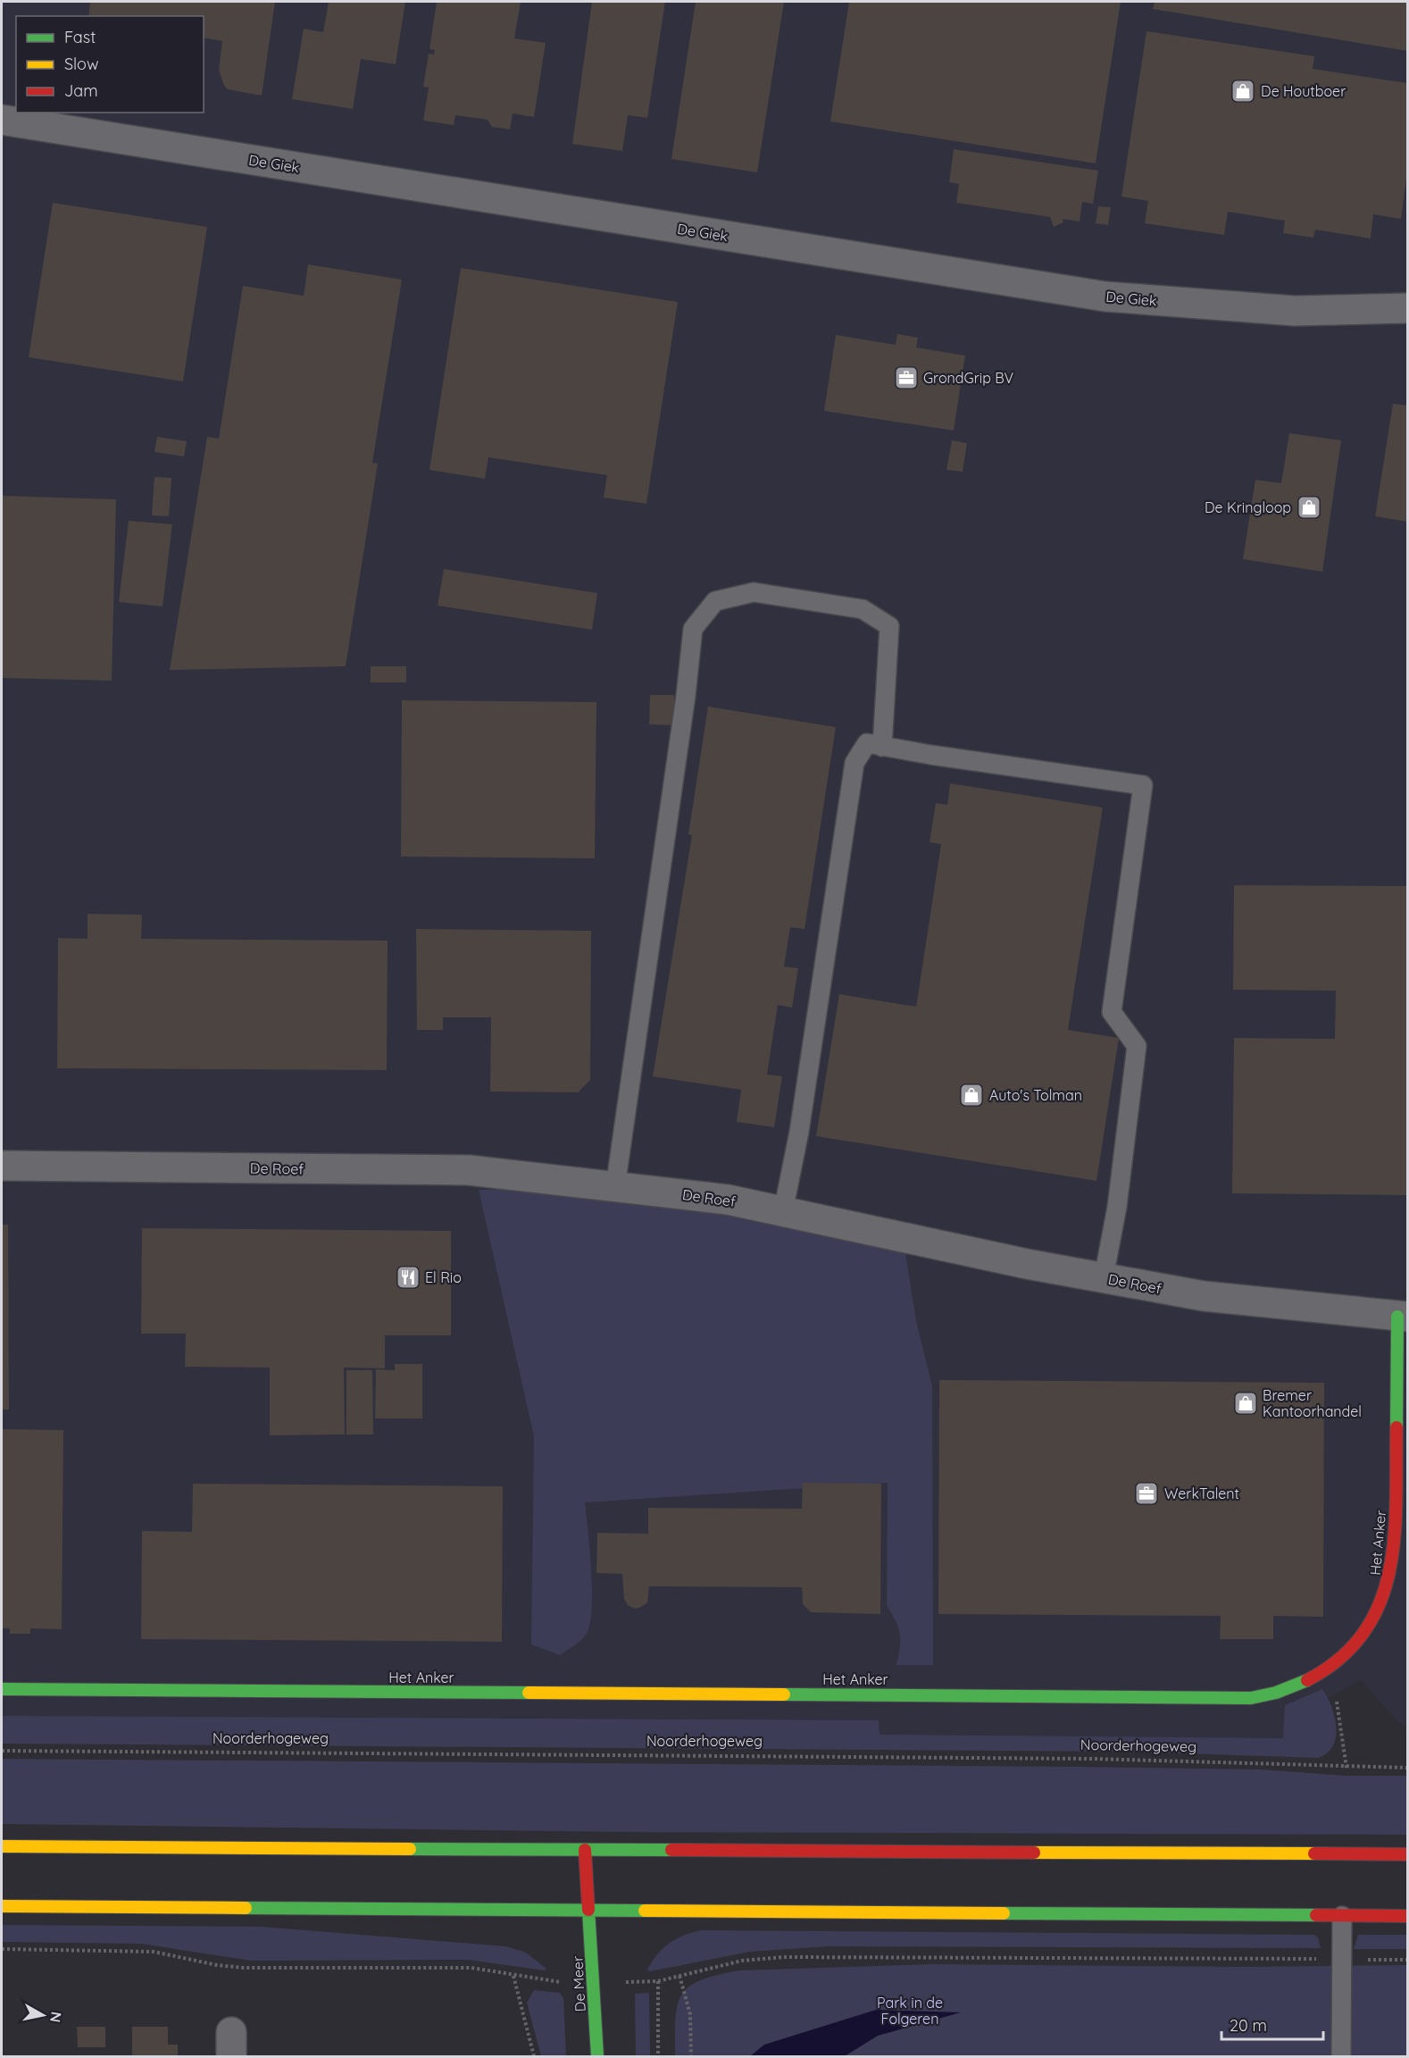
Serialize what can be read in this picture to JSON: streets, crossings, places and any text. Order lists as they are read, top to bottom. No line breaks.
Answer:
{"streets":{"main road":["Het Anker","De Meer"],"street":["De Giek","De Roef"],"path":["Noorderhogeweg"]},"crossings":[["De Roef","Het Anker"]],"parks":["Park in de Folgeren"],"places":{"shop":["De Houtboer","De Kringloop","Auto's Tolman","Bremer Kantoorhandel"],"office":["GrondGrip BV","WerkTalent"],"restaurant":["El Rio"]},"legend":["Fast","Slow","Jam"],"scale_bar":"20 m","north":"right"}
